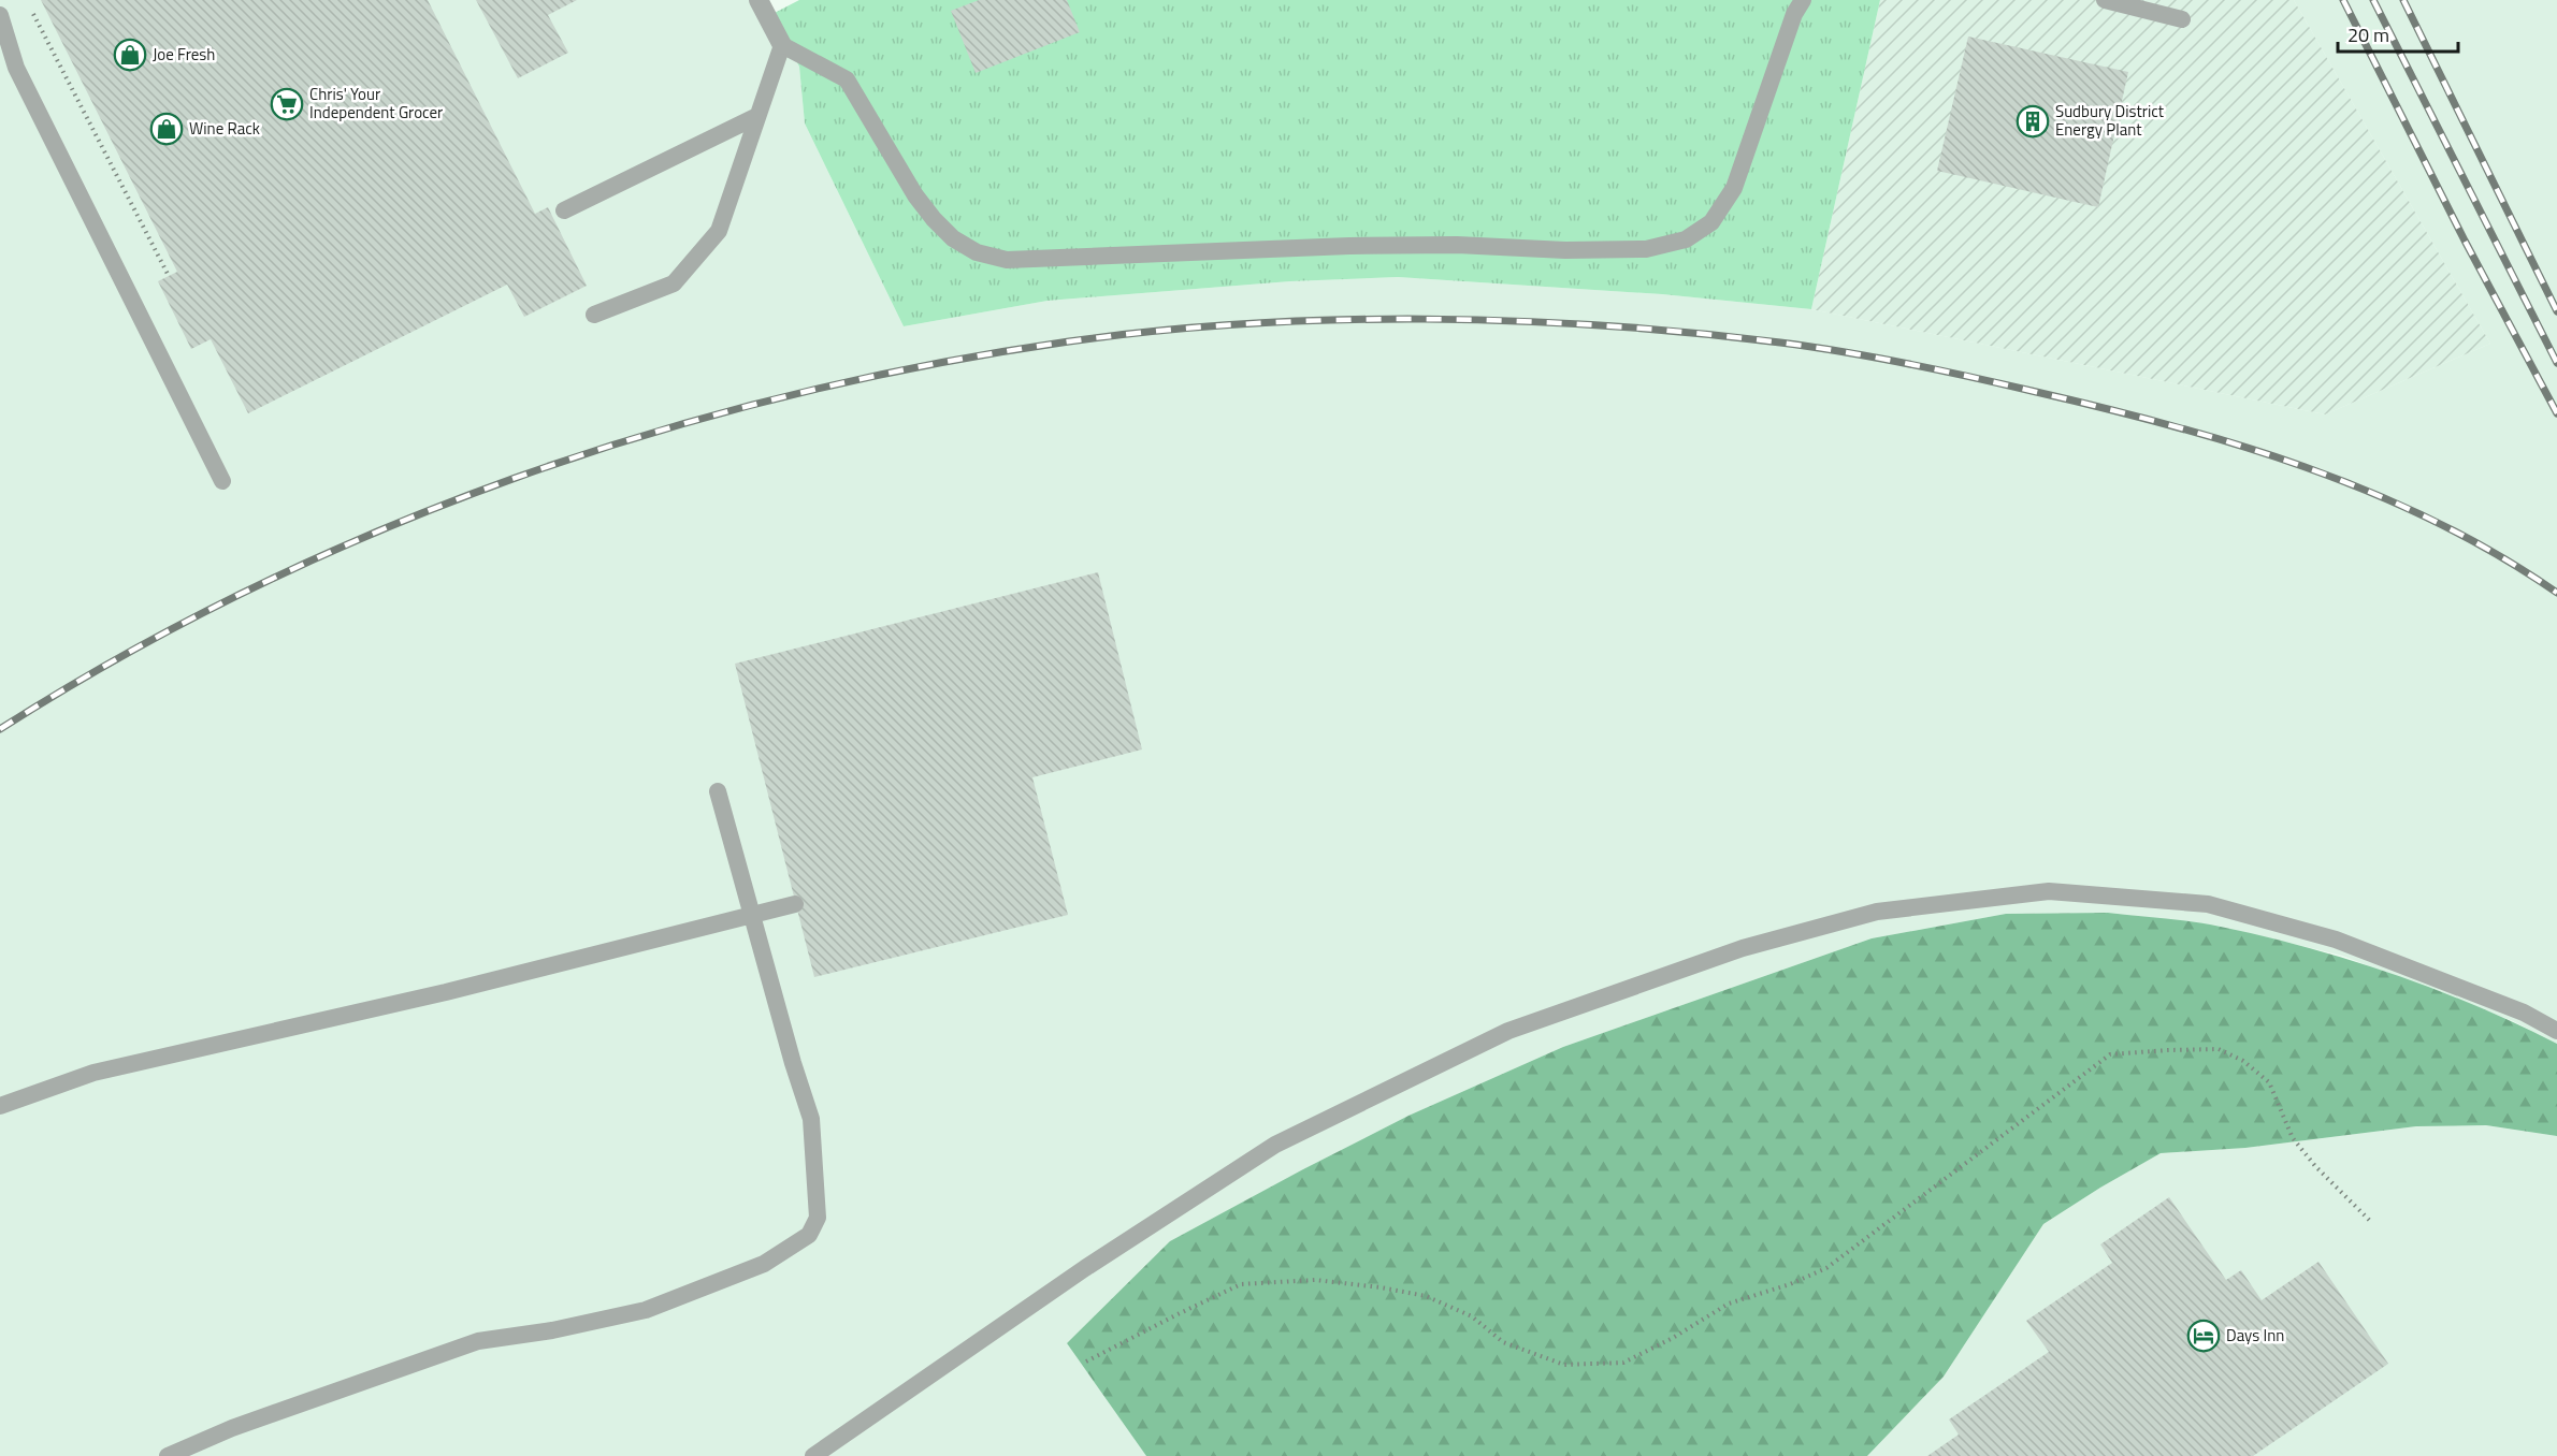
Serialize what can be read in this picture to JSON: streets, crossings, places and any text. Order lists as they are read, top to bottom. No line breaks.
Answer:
{"places":{"shop":["Joe Fresh","Wine Rack"],"supermarket":["Chris' Your Independent Grocer"],"building":["Sudbury District Energy Plant"],"hotel":["Days Inn"]},"scale_bar":"20 m"}
